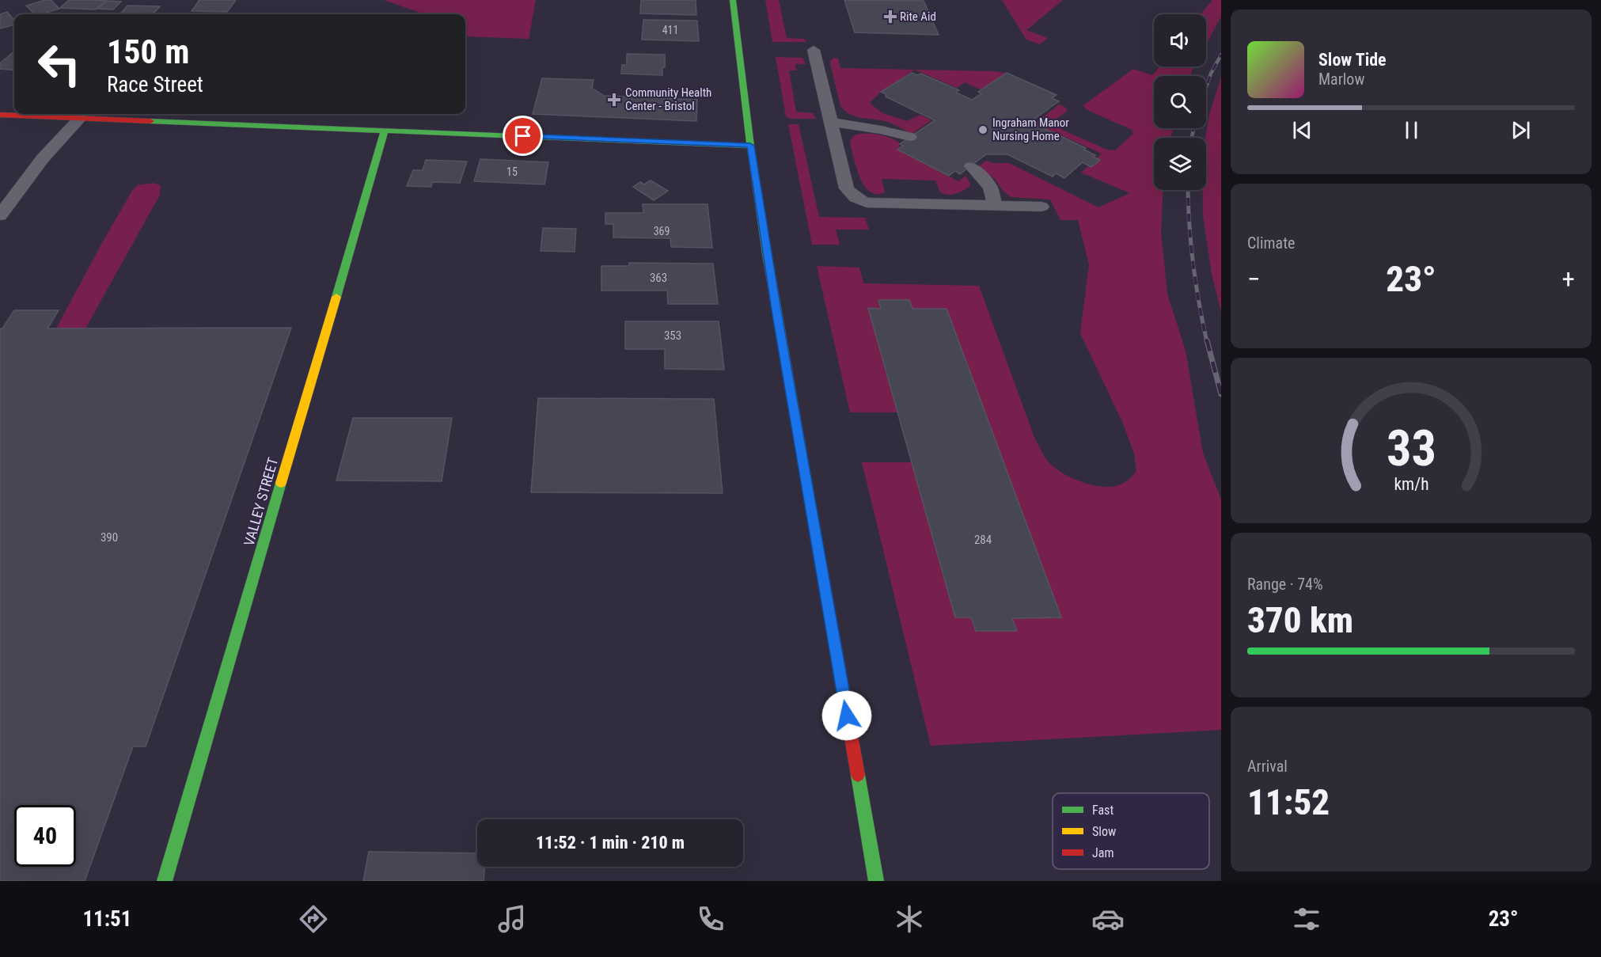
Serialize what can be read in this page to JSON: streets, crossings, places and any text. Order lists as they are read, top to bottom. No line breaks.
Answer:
{"streets":{"street":["VALLEY STREET"]},"places":{"health":["Rite Aid","Community Health Center - Bristol"],"other":["Ingraham Manor Nursing Home"]},"house_numbers":["411","15","369","363","353","390","284"],"legend":["Fast","Slow","Jam"],"page":{"turn":["150 m","Race Street"],"song":["Slow Tide","Marlow"],"tile":["Climate",["Range · 74%","370 km"],["Arrival","11:52"]],"heat":["−","23°","+"],"limit":"40","trip":"11:52 · 1 min · 210 m","tabs":["11:51","23°"],"gauge":["33","km/h"]}}
